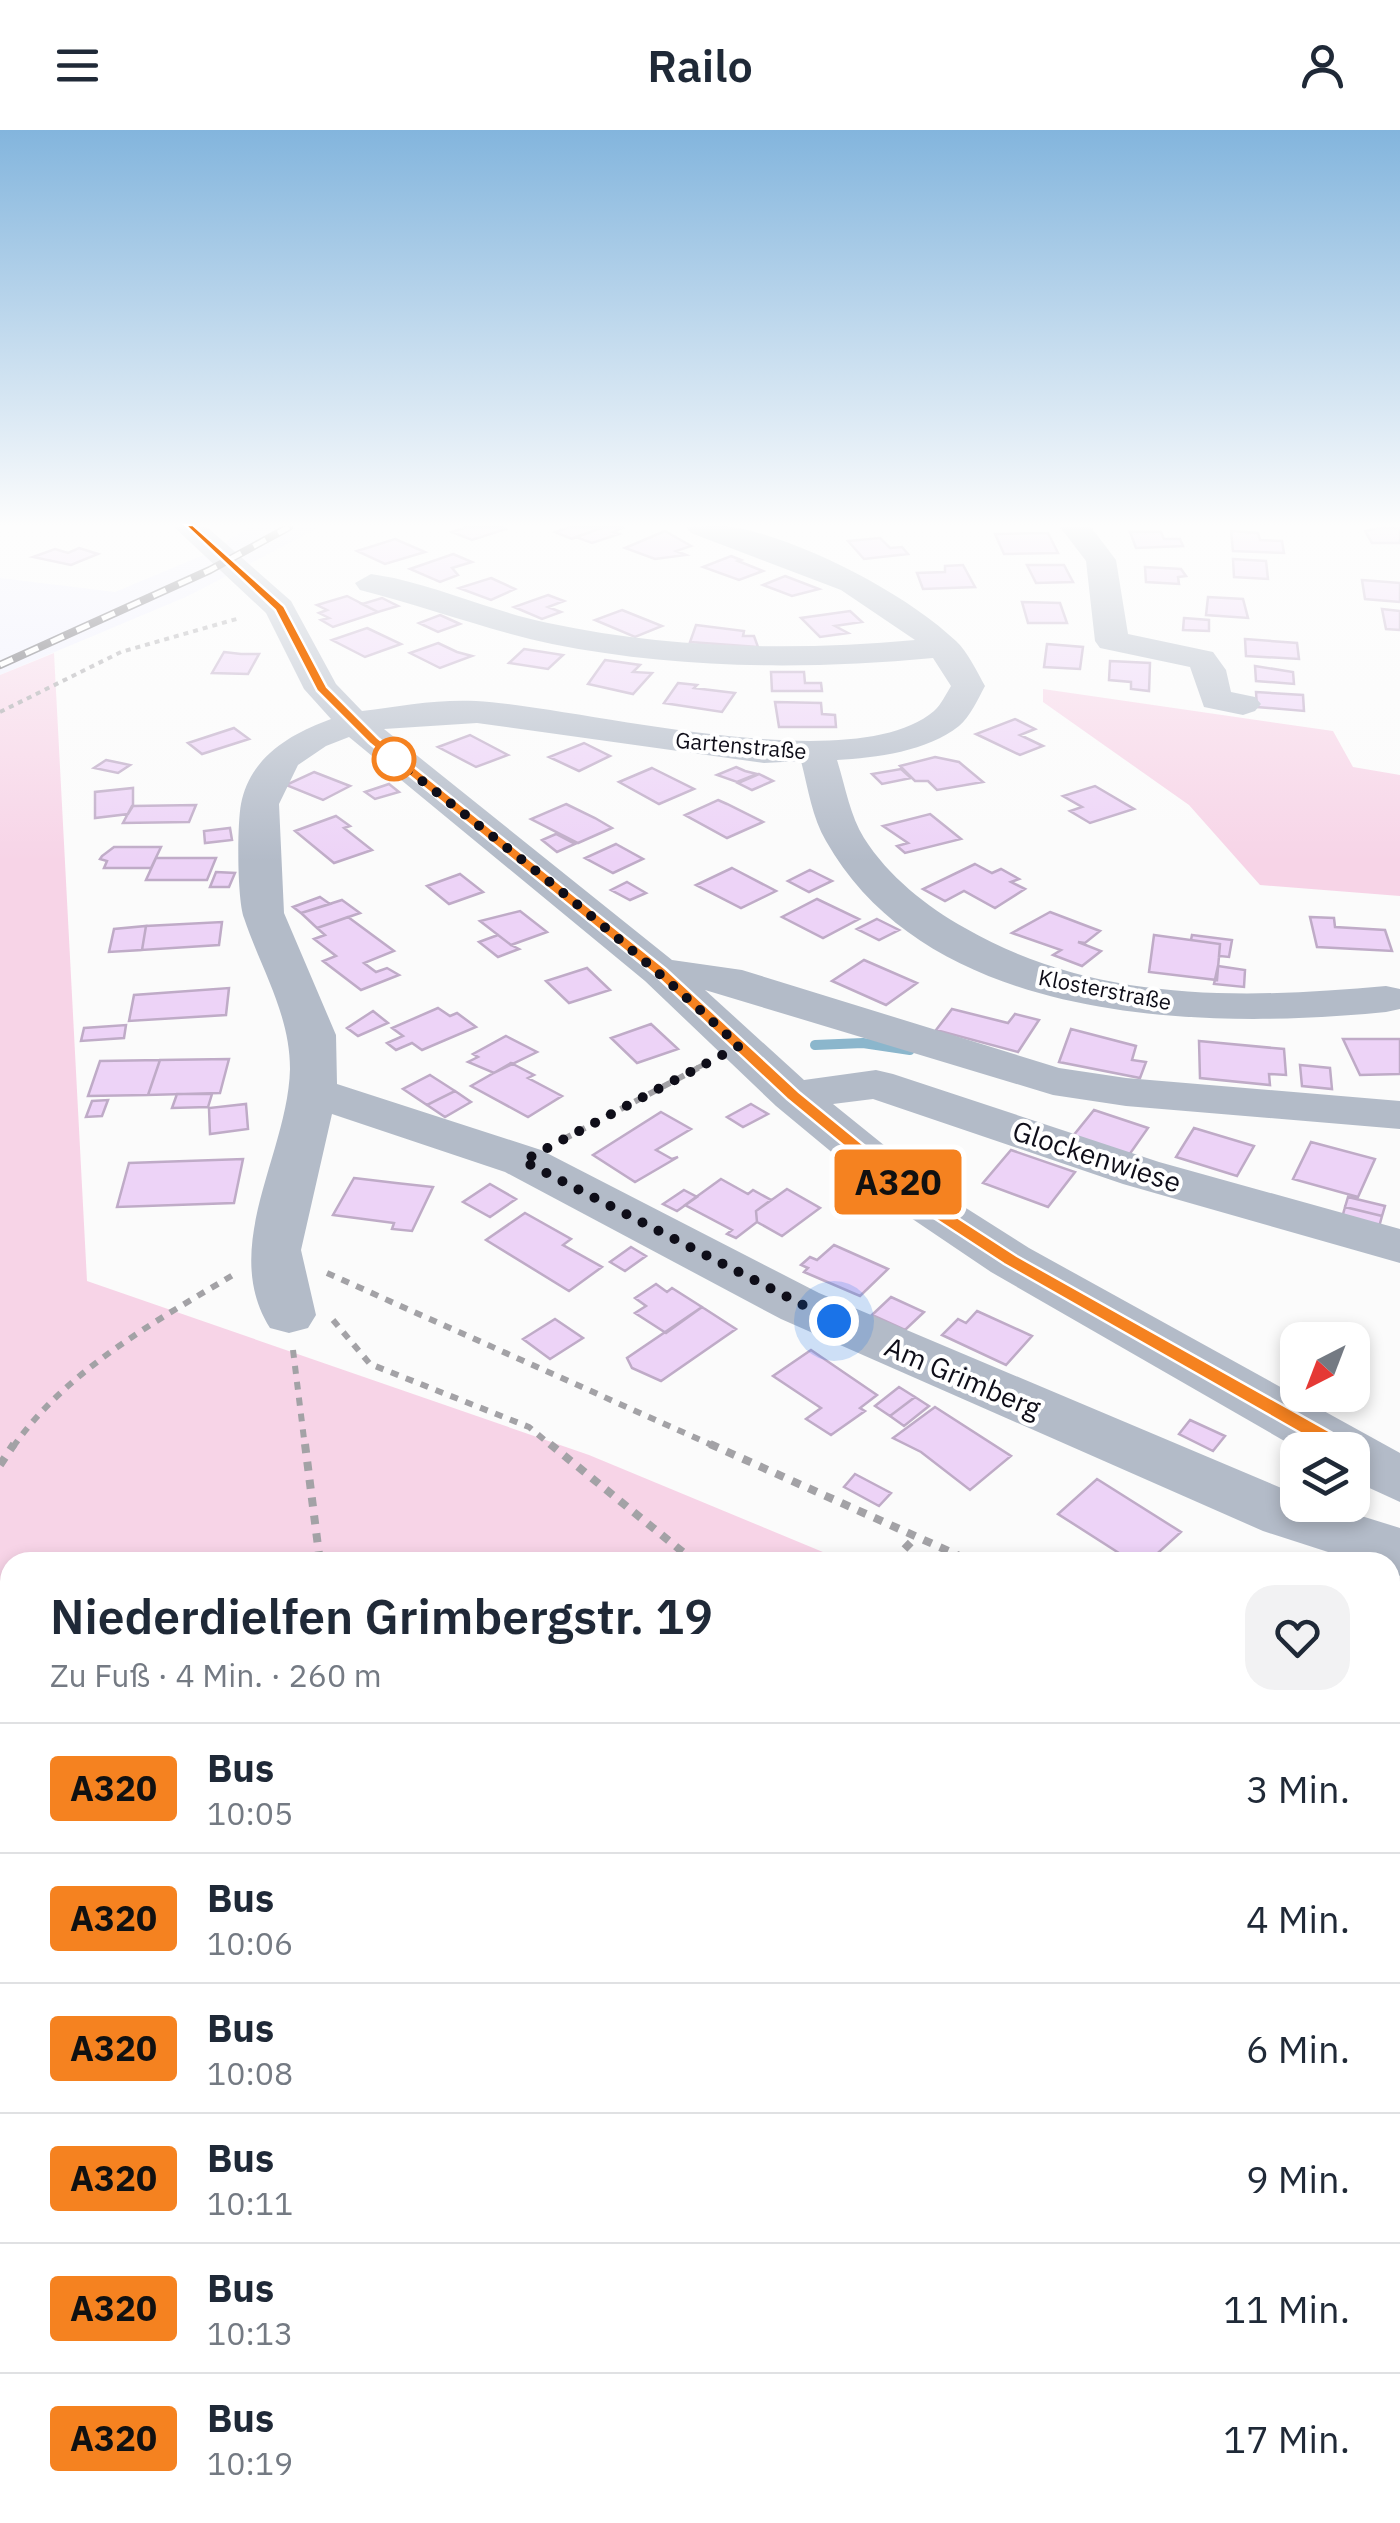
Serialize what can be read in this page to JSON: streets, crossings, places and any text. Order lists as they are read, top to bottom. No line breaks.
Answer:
{"streets":{"street":["Gartenstraße","Klosterstraße","Glockenwiese","Am Grimberg"]},"crossings":[["Gartenstraße","Klosterstraße"]],"lines":["bus line A320"],"north":"bottom left","page":{"header":"Railo","on_map":"A320","heading":["Niederdielfen Grimbergstr. 19","Zu Fuß · 4 Min. · 260 m"],"list":[{"mark":"A320","name":"Bus","note":"10:05","value":"3 Min."},{"mark":"A320","name":"Bus","note":"10:06","value":"4 Min."},{"mark":"A320","name":"Bus","note":"10:08","value":"6 Min."},{"mark":"A320","name":"Bus","note":"10:11","value":"9 Min."},{"mark":"A320","name":"Bus","note":"10:13","value":"11 Min."},{"mark":"A320","name":"Bus","note":"10:19","value":"17 Min."}]}}
